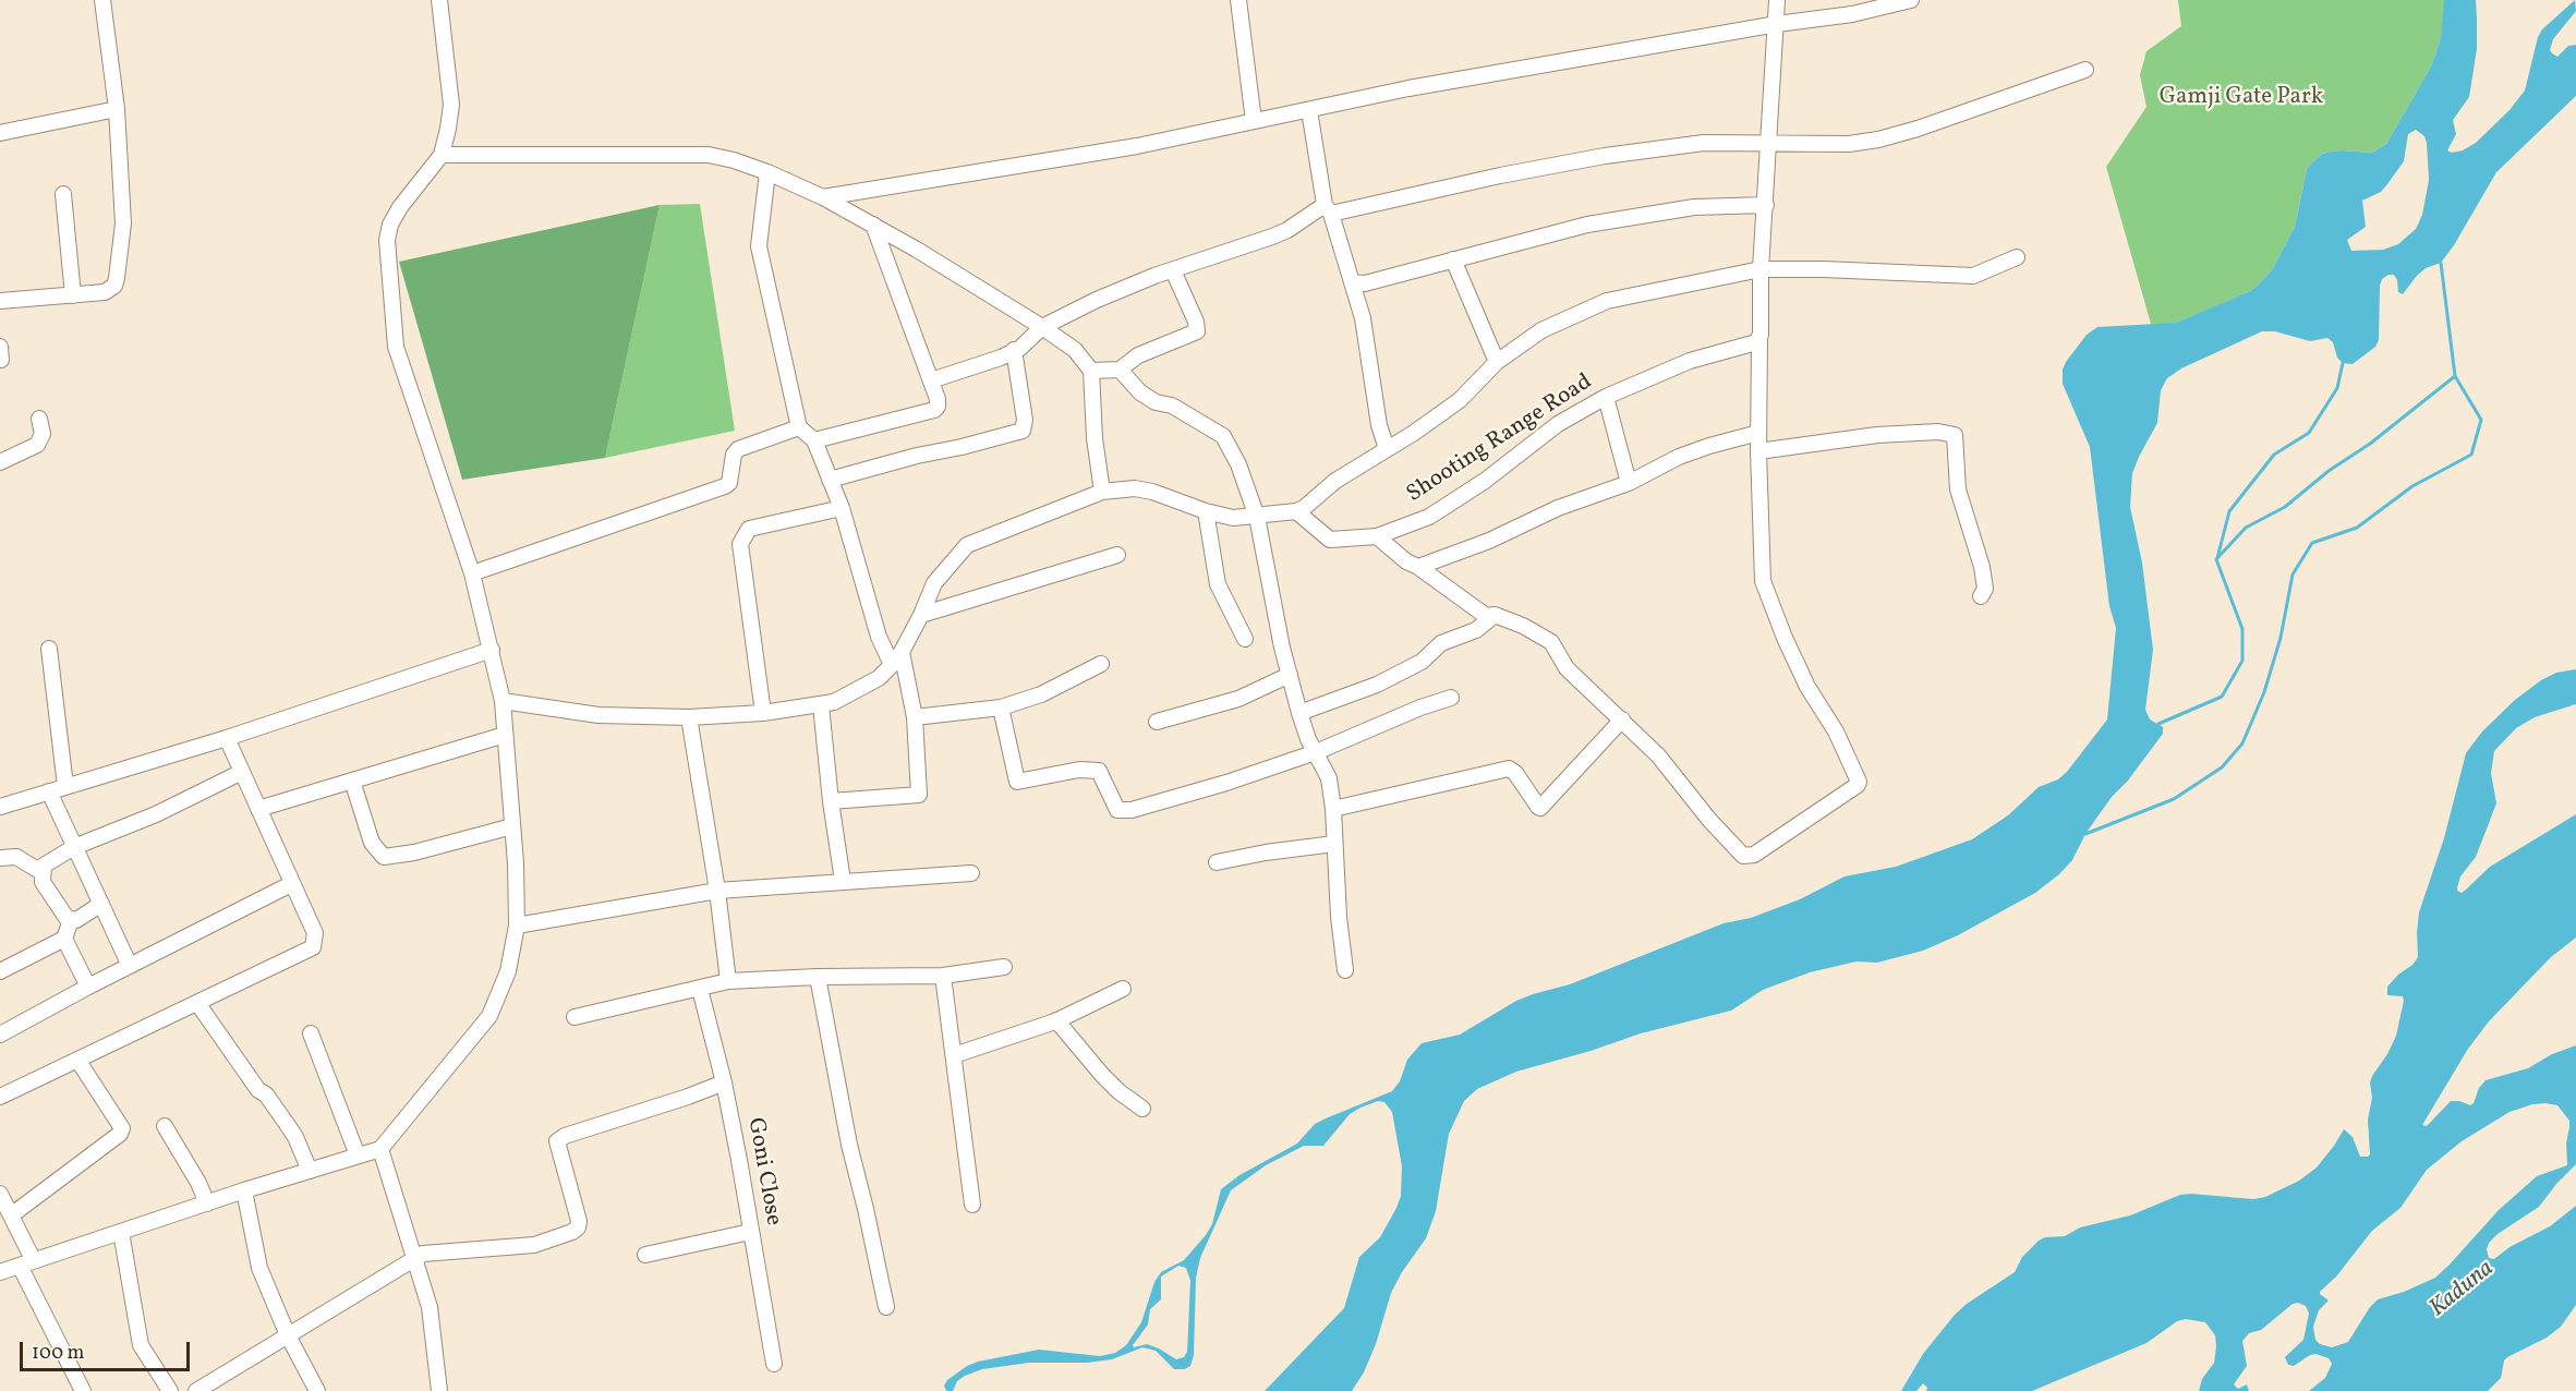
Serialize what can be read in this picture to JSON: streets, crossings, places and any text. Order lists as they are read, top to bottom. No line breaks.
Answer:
{"streets":{"street":["Shooting Range Road","Goni Close"]},"water":["Kaduna"],"parks":["Gamji Gate Park"],"scale_bar":"100 m"}
